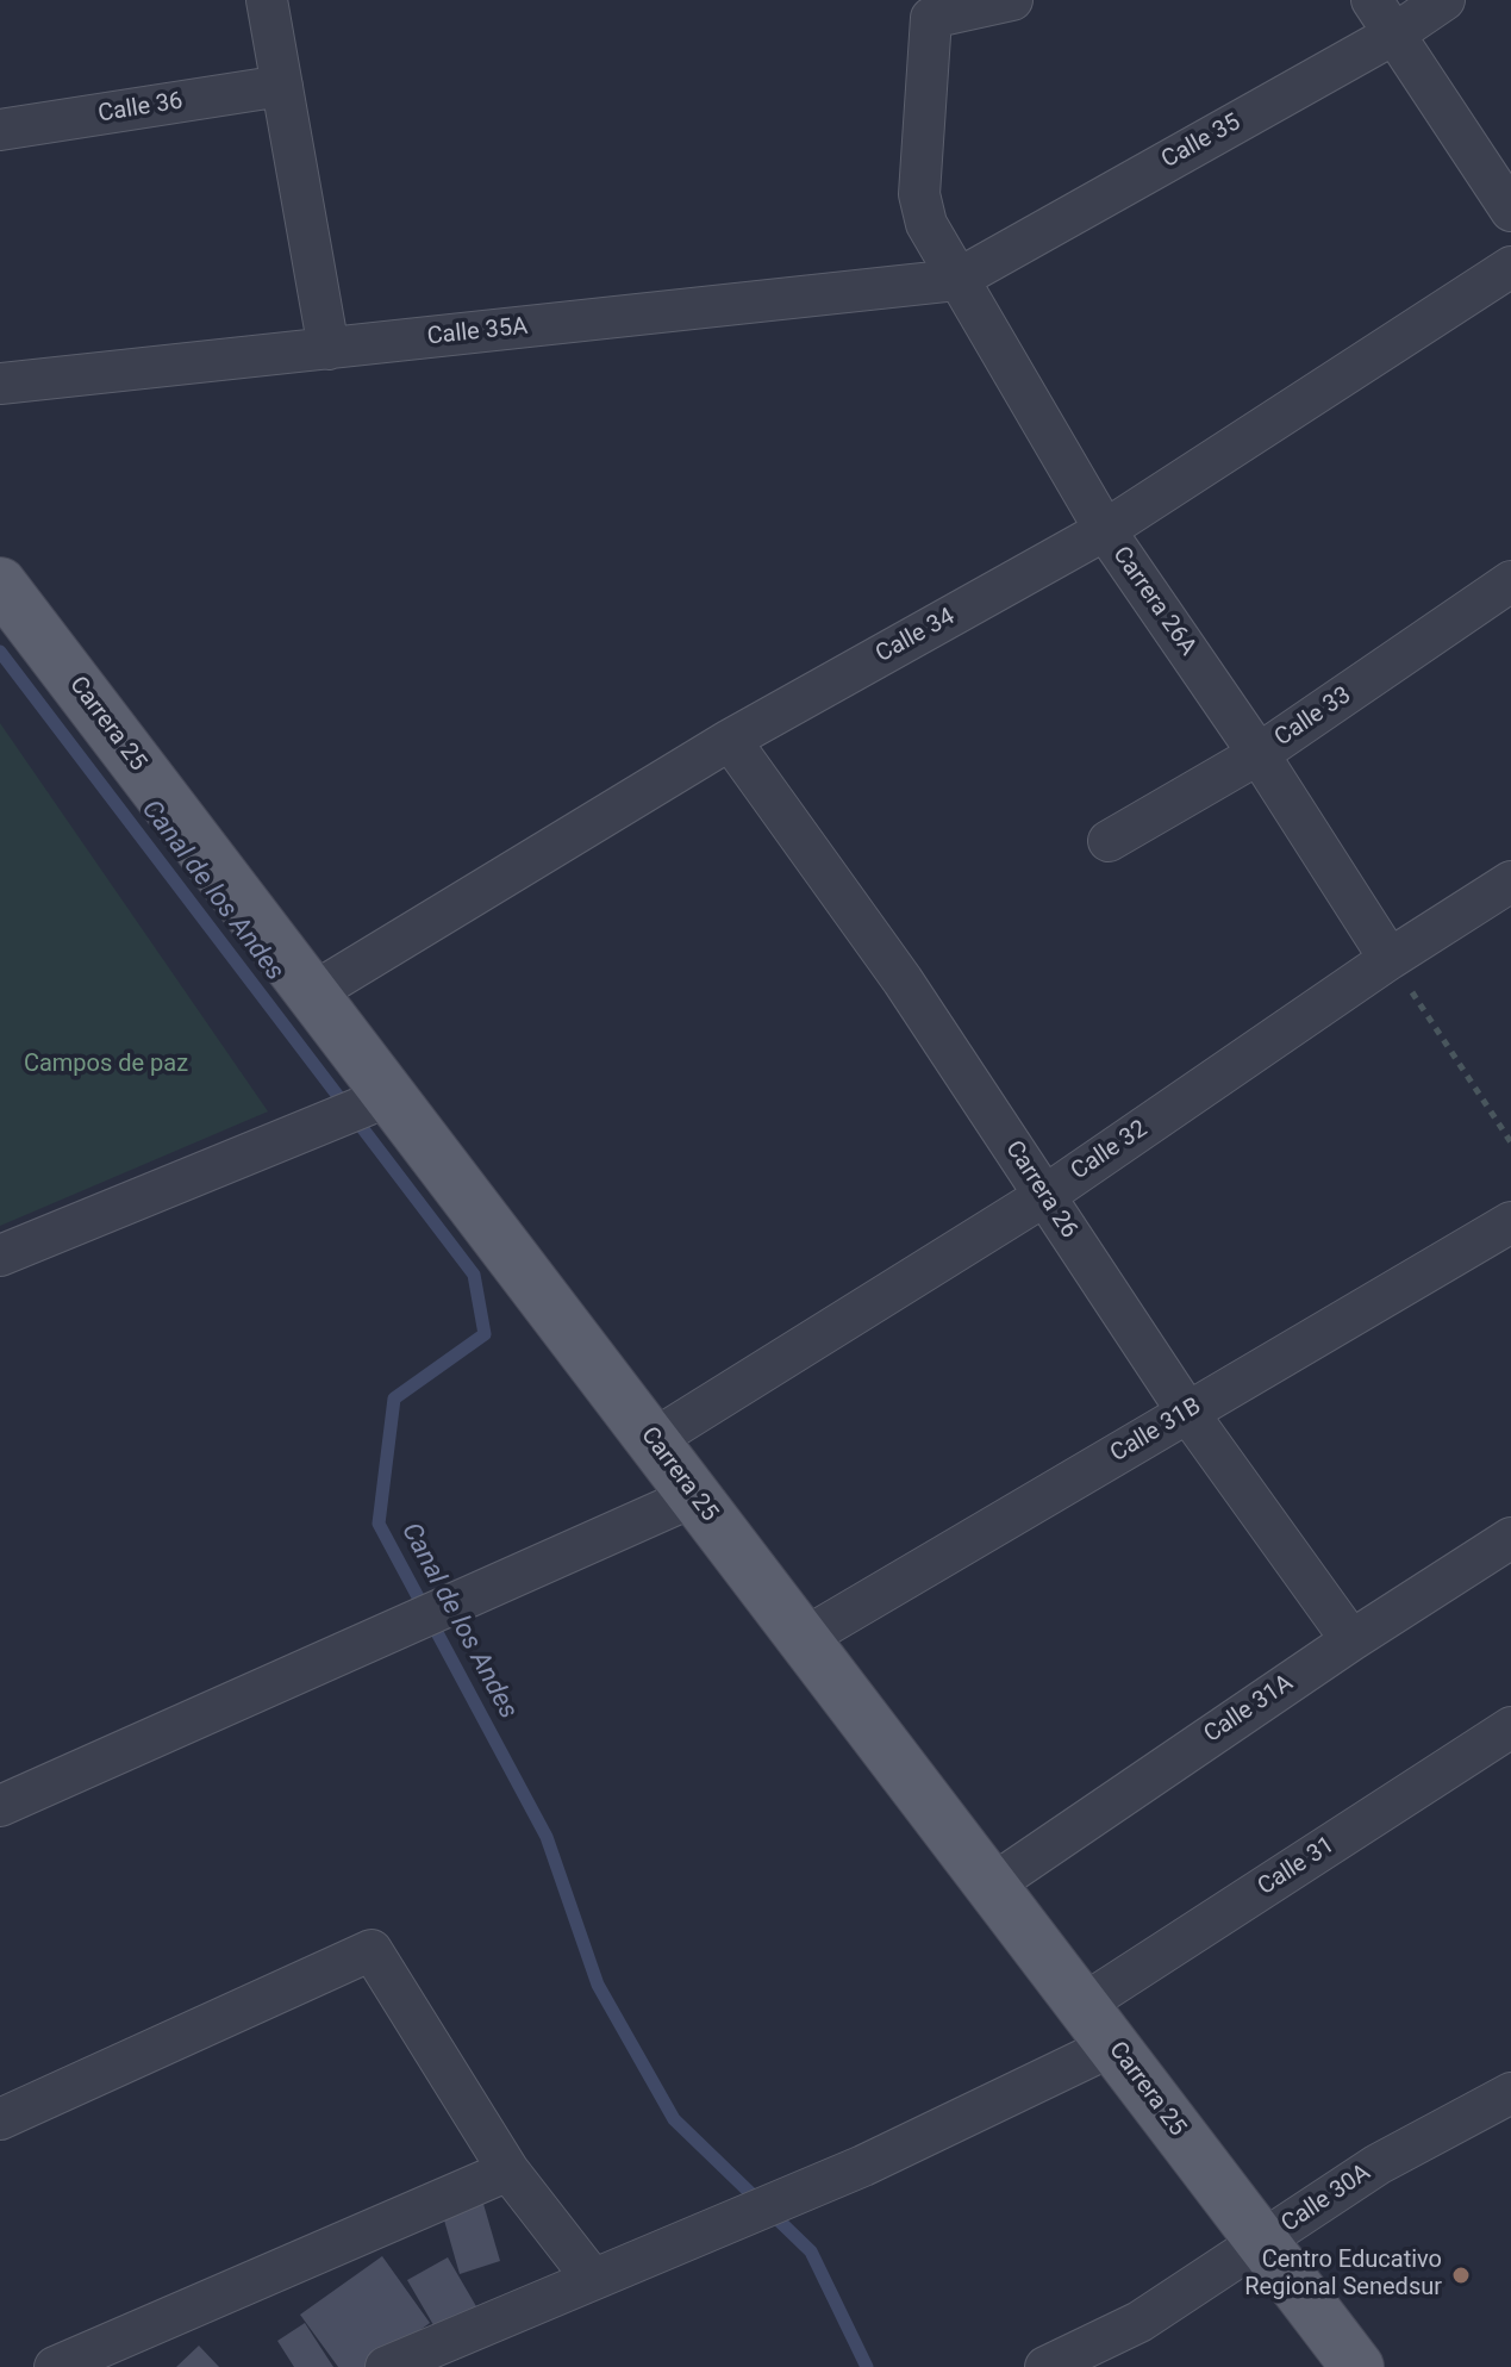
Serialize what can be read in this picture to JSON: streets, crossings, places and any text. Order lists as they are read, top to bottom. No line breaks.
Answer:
{"streets":{"main road":["Carrera 25"],"street":["Calle 36","Calle 35","Calle 35A","Carrera 26A","Calle 34","Calle 33","Calle 32","Carrera 26","Calle 31B","Calle 31A","Calle 31","Calle 30A"]},"crossings":[["Calle 35","Calle 35A"],["Calle 35","Carrera 26A"],["Calle 35A","Carrera 26A"],["Carrera 26A","Calle 34"],["Carrera 26A","Calle 33"],["Carrera 26A","Calle 32"],["Calle 34","Carrera 25"],["Calle 34","Carrera 26"],["Carrera 25","Calle 32"],["Carrera 25","Calle 31B"],["Carrera 25","Calle 31A"],["Carrera 25","Calle 31"],["Carrera 25","Calle 30A"],["Calle 32","Carrera 26"],["Carrera 26","Calle 31B"],["Carrera 26","Calle 31A"]],"water":["Canal de los Andes"],"parks":["Campos de paz"],"places":["Centro Educativo Regional Senedsur"]}
